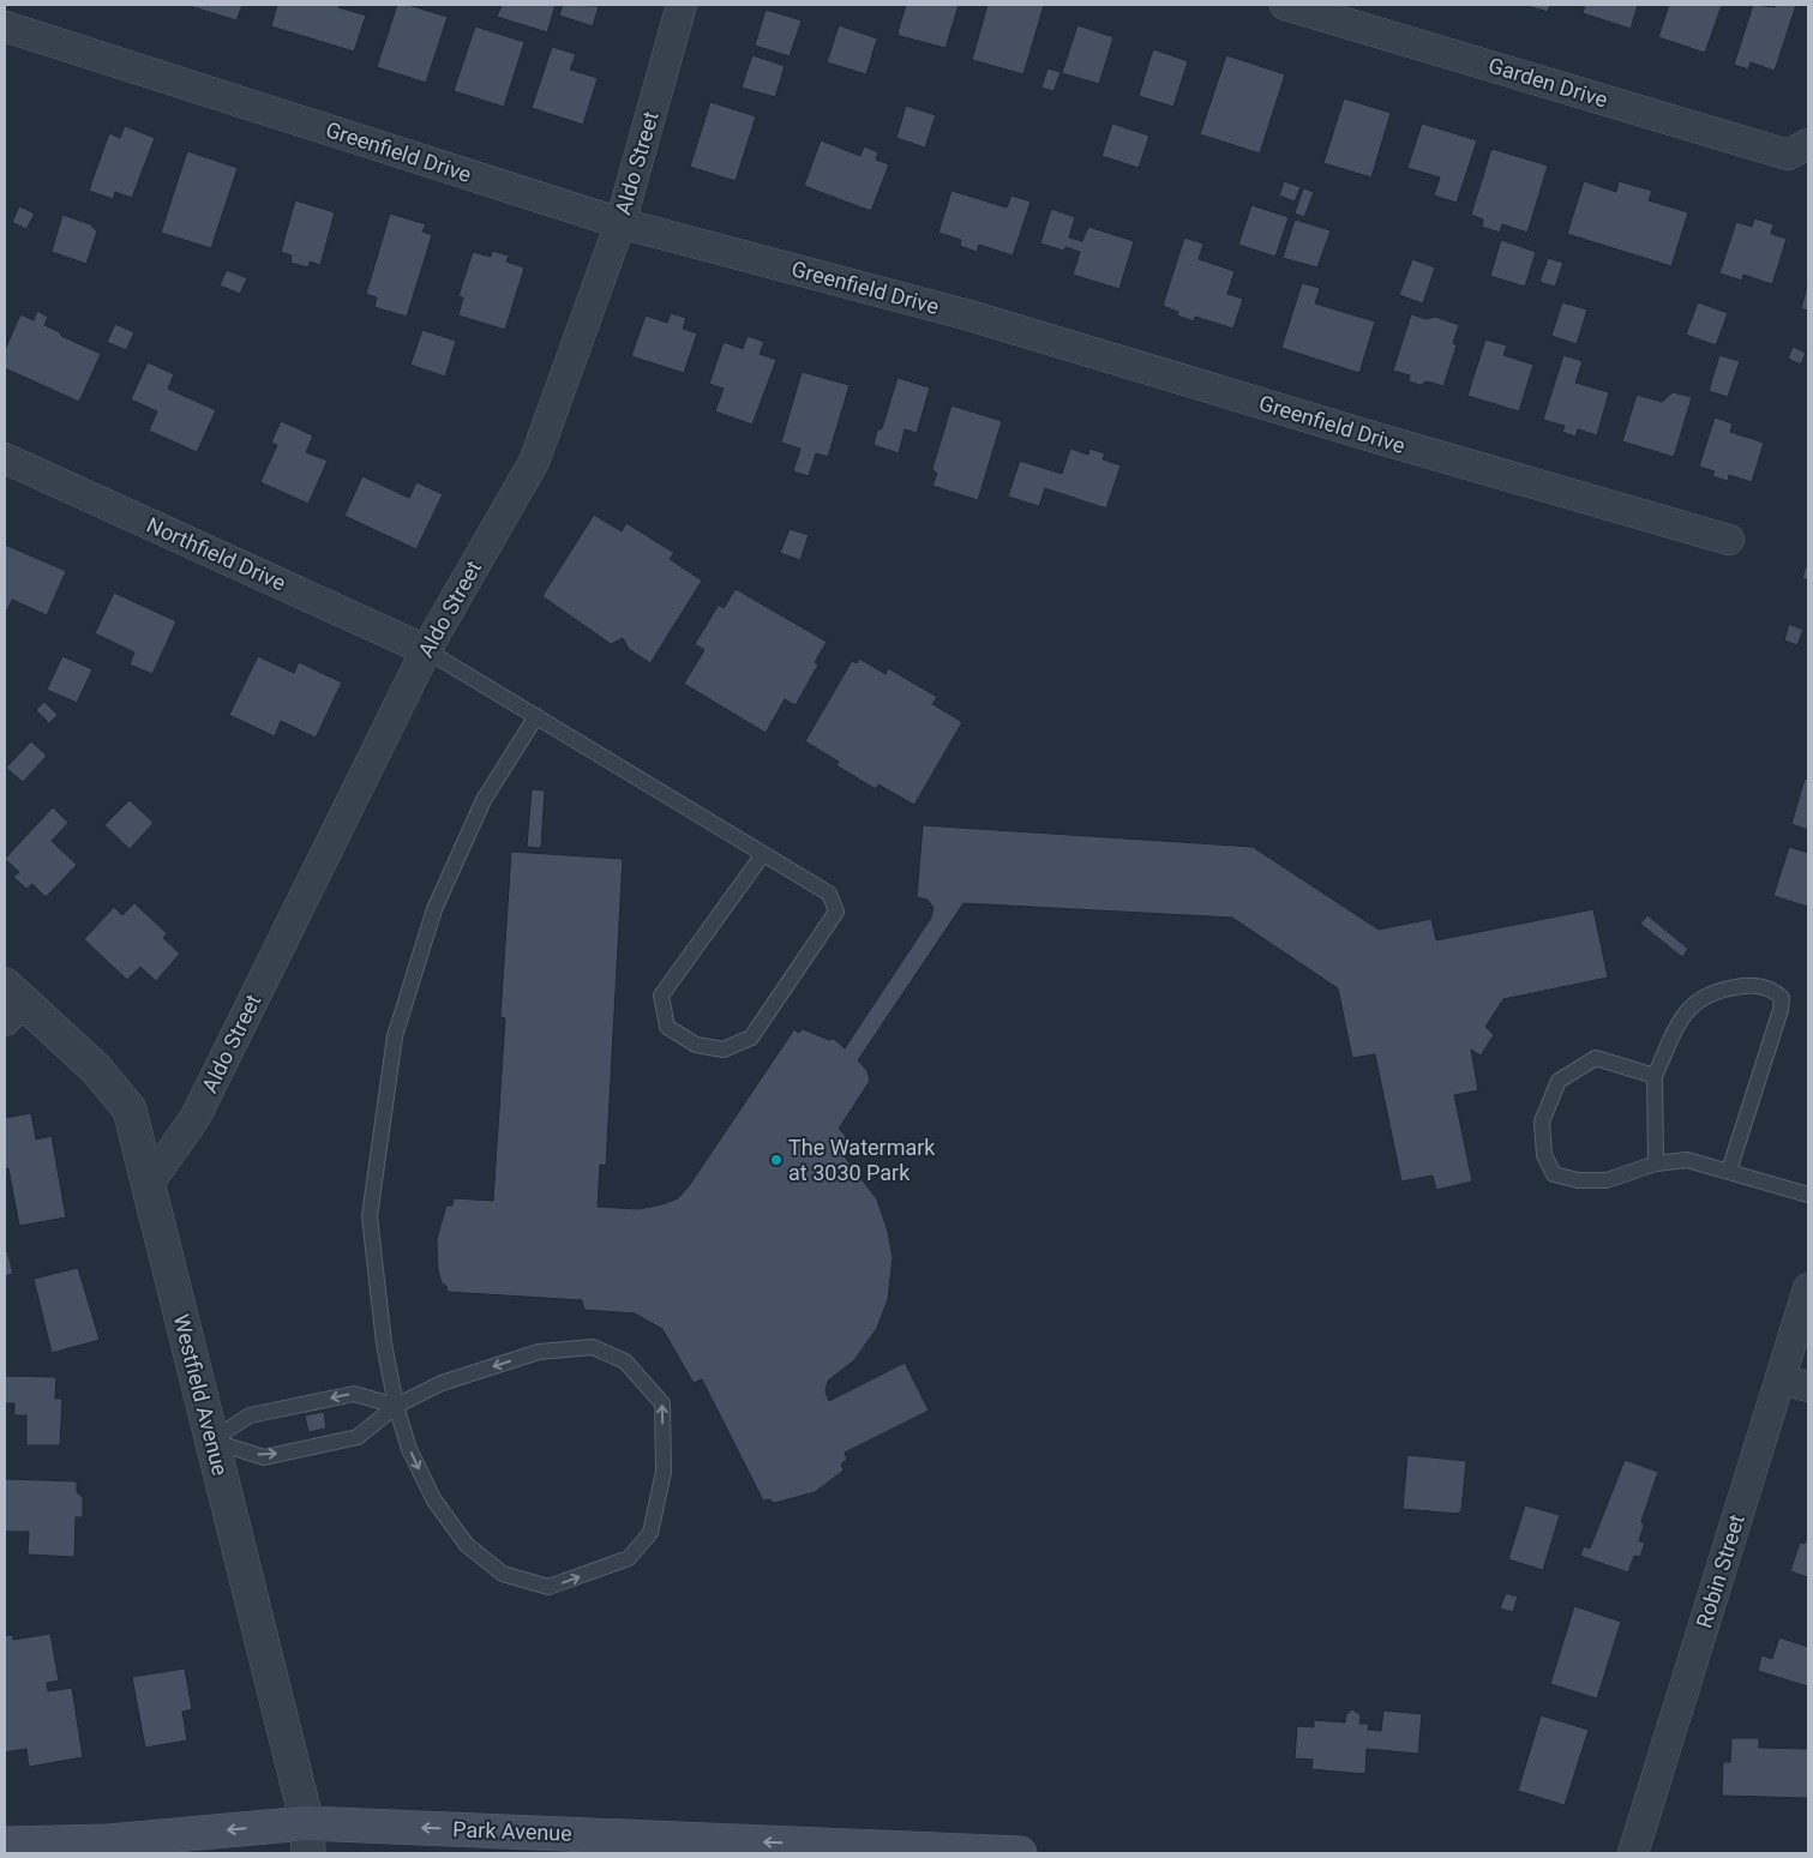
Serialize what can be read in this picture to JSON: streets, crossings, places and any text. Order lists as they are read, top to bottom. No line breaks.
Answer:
{"streets":{"main road":["Park Avenue"],"street":["Garden Drive","Greenfield Drive","Aldo Street","Northfield Drive","Westfield Avenue","Robin Street"]},"crossings":[["Greenfield Drive","Aldo Street"],["Aldo Street","Northfield Drive"],["Aldo Street","Westfield Avenue"],["Westfield Avenue","Park Avenue"]],"one_way":["Park Avenue"],"places":["The Watermark at 3030 Park"]}
